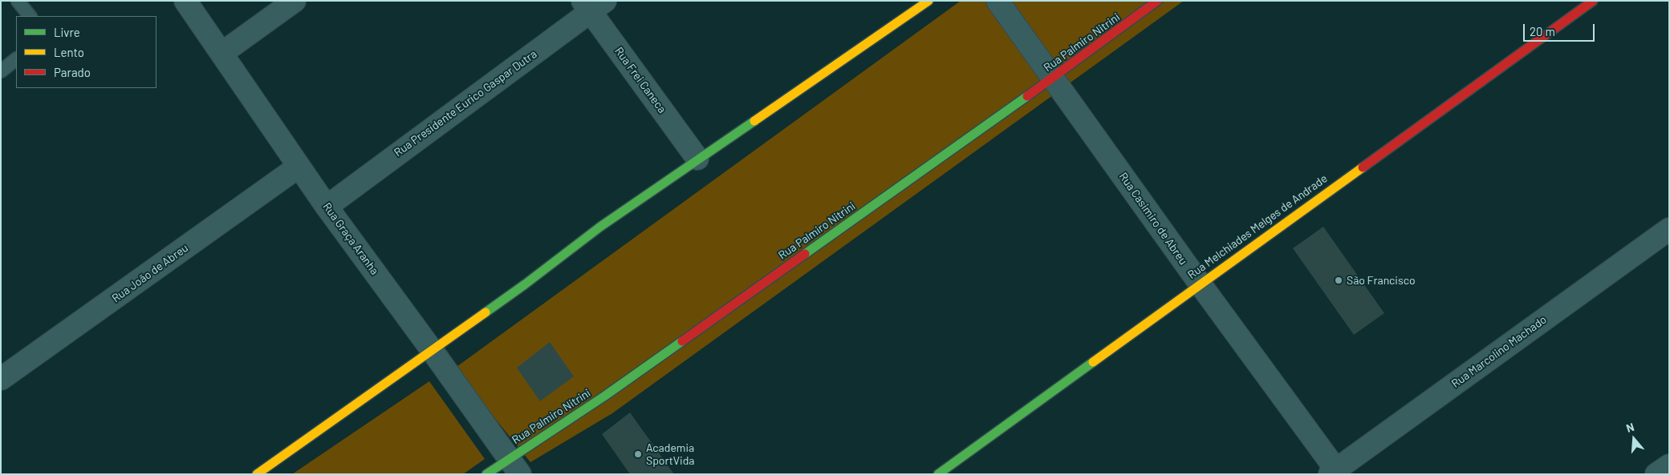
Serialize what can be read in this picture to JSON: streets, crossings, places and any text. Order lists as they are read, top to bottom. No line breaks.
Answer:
{"streets":{"street":["Rua Palmiro Nitrini","Rua Frei Caneca","Rua Presidente Eurico Gaspar Dutra","Rua Casimiro de Abreu","Rua Melchiades Melges de Andrade","Rua Graça Aranha","Rua João de Abreu","Rua Marcolino Machado"]},"crossings":[["Rua Palmiro Nitrini","Rua Casimiro de Abreu"],["Rua Palmiro Nitrini","Rua Graça Aranha"],["Rua Frei Caneca","Rua Presidente Eurico Gaspar Dutra"],["Rua Presidente Eurico Gaspar Dutra","Rua Graça Aranha"],["Rua Casimiro de Abreu","Rua Melchiades Melges de Andrade"],["Rua Casimiro de Abreu","Rua Marcolino Machado"],["Rua Graça Aranha","Rua João de Abreu"]],"places":["São Francisco","Academia SportVida"],"legend":["Livre","Lento","Parado"],"scale_bar":"20 m","north":"top"}
